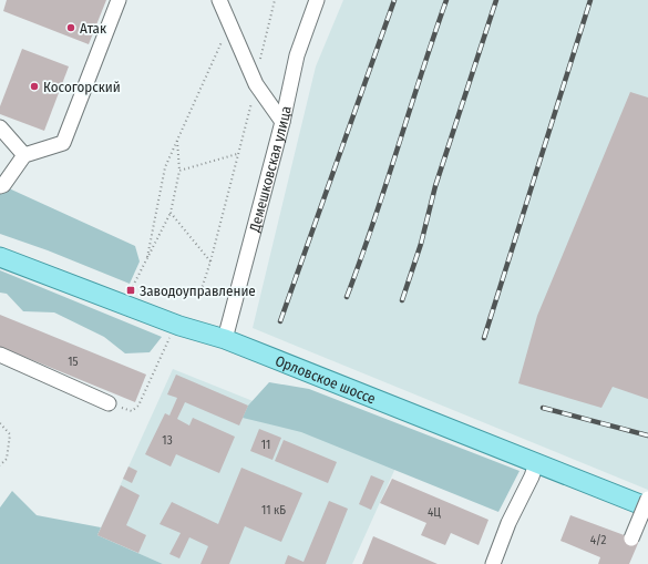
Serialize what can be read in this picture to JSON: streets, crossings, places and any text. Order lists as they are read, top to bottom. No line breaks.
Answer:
{"streets":{"main road":["Орловское шоссе"],"street":["Демешковская улица"]},"crossings":[["Демешковская улица","Орловское шоссе"]],"places":{"other":["Атак","Косогорский"],"transit":["Заводоуправление"]},"house_numbers":["15","13","11","11 кБ","4Ц","4/2"]}
